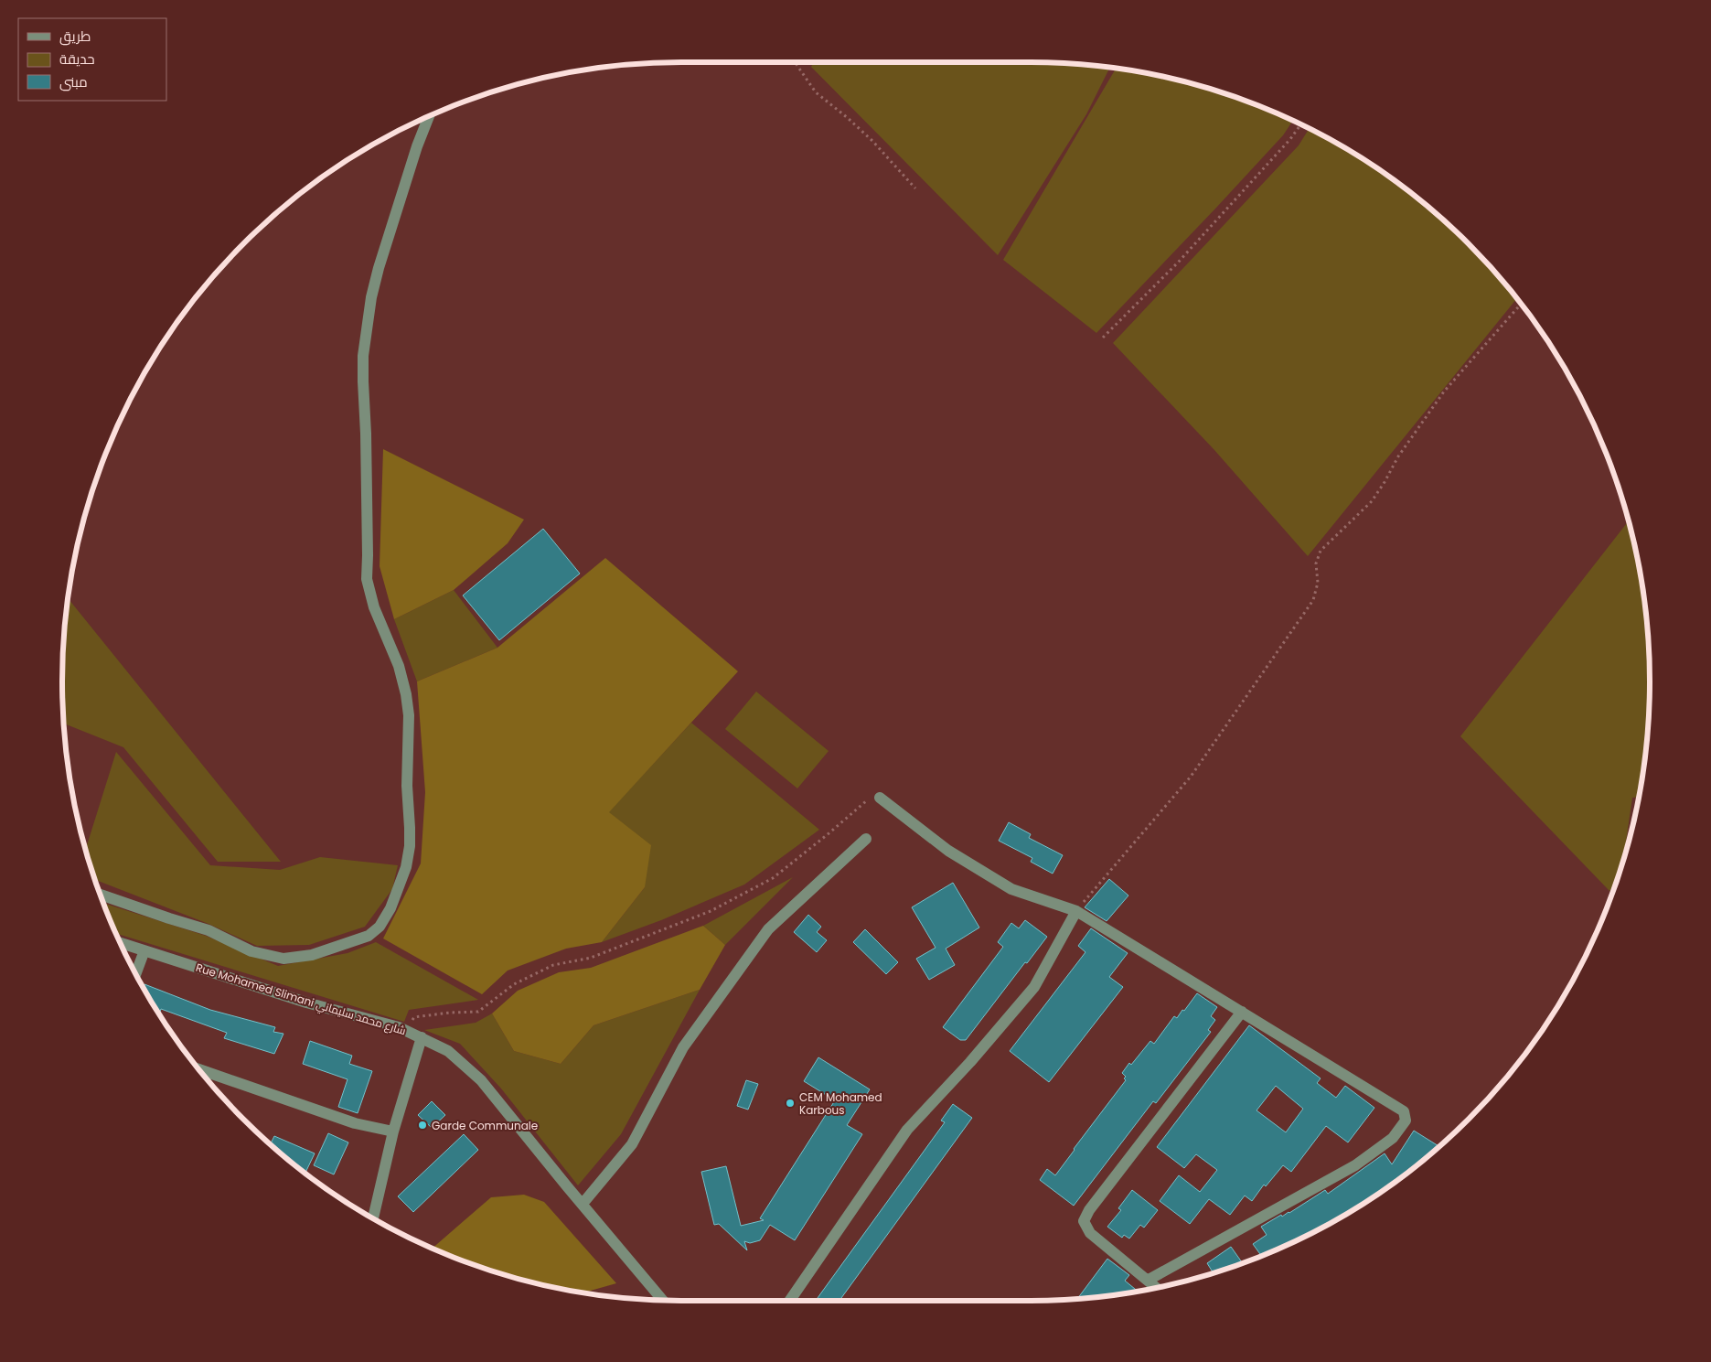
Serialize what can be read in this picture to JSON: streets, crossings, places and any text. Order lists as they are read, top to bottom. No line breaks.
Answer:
{"streets":{"street":["Rue Mohamed Slimani شارع محمد سليماني"]},"places":["CEM Mohamed Karbous","Garde Communale"],"legend":["طريق","حديقة","مبنى"]}
